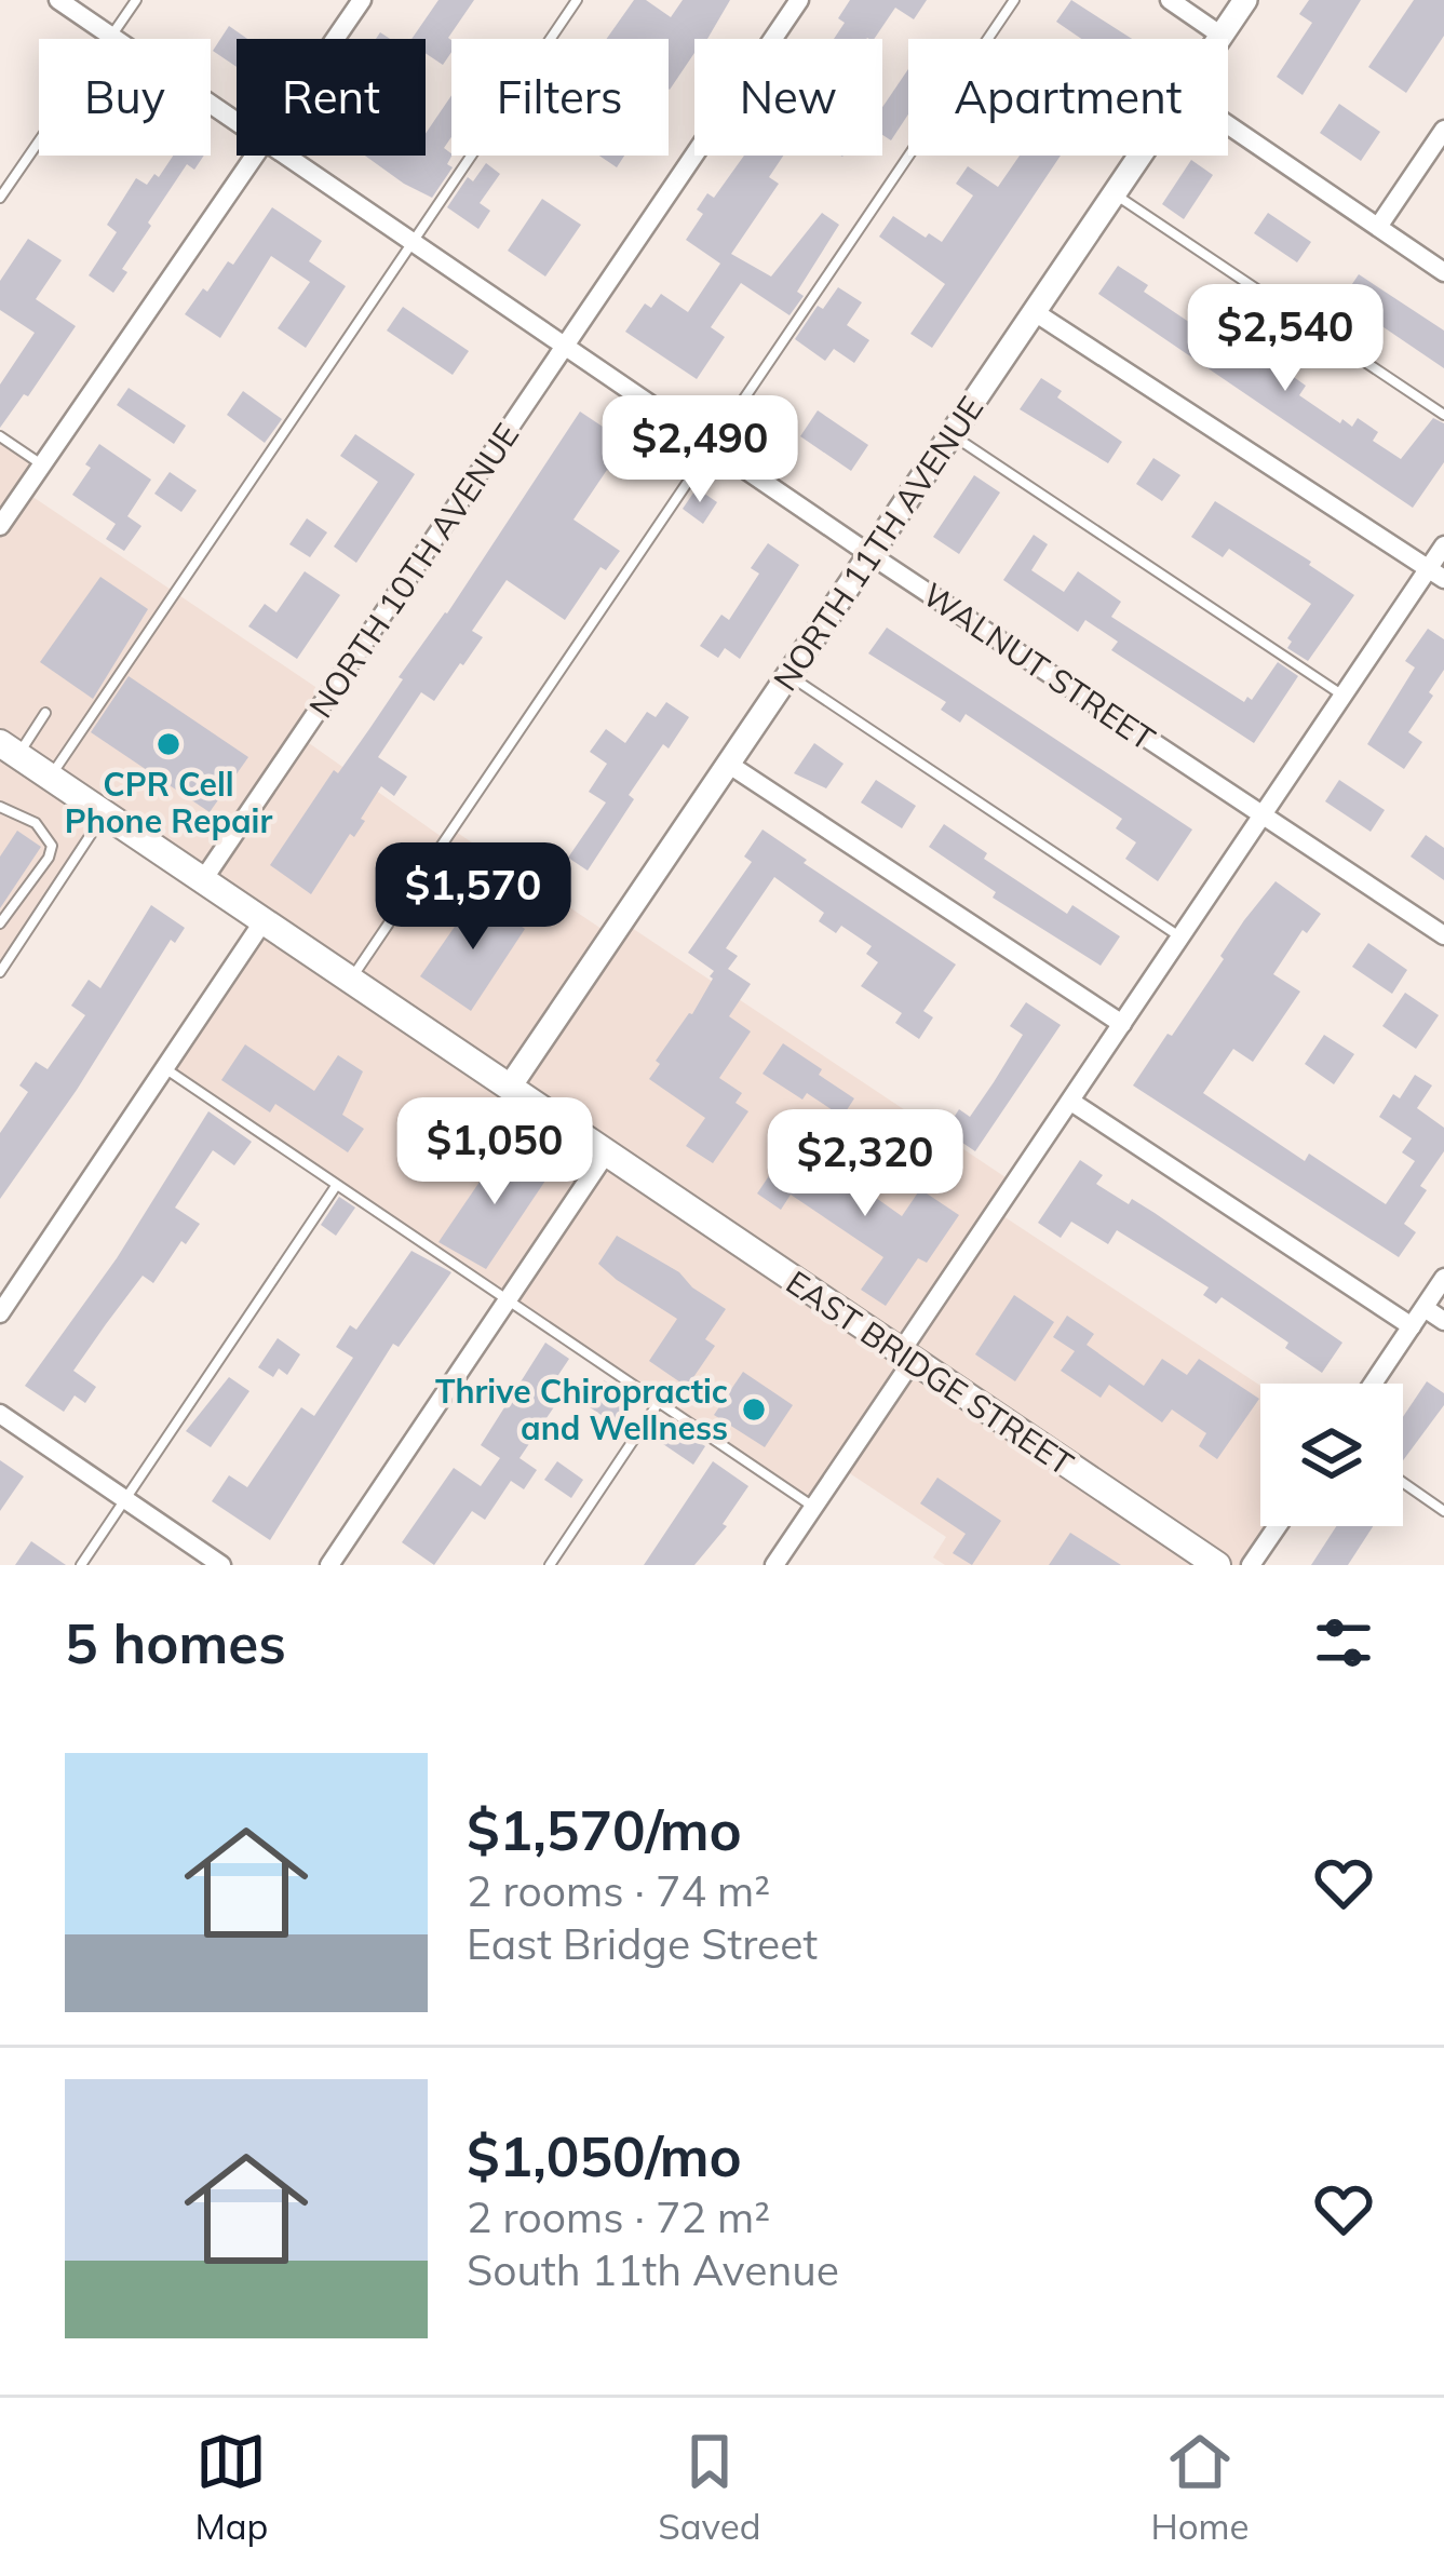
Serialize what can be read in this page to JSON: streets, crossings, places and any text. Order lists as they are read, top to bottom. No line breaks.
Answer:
{"streets":{"main road":["EAST BRIDGE STREET"],"street":["NORTH 11TH AVENUE","NORTH 10TH AVENUE","WALNUT STREET"]},"crossings":[["NORTH 11TH AVENUE","WALNUT STREET"],["NORTH 11TH AVENUE","EAST BRIDGE STREET"],["NORTH 10TH AVENUE","WALNUT STREET"],["NORTH 10TH AVENUE","EAST BRIDGE STREET"]],"places":["CPR Cell Phone Repair","Thrive Chiropractic and Wellness"],"page":{"chip":["Buy","Rent","Filters","New","Apartment"],"price":["$2,540","$2,490","$1,570","$1,050","$2,320"],"heading":"5 homes","list":[{"name":"$1,570/mo","note":"2 rooms · 74 m² · East Bridge Street"},{"name":"$1,050/mo","note":"2 rooms · 72 m² · South 11th Avenue"}],"tabs":["Map","Saved","Home"]}}
